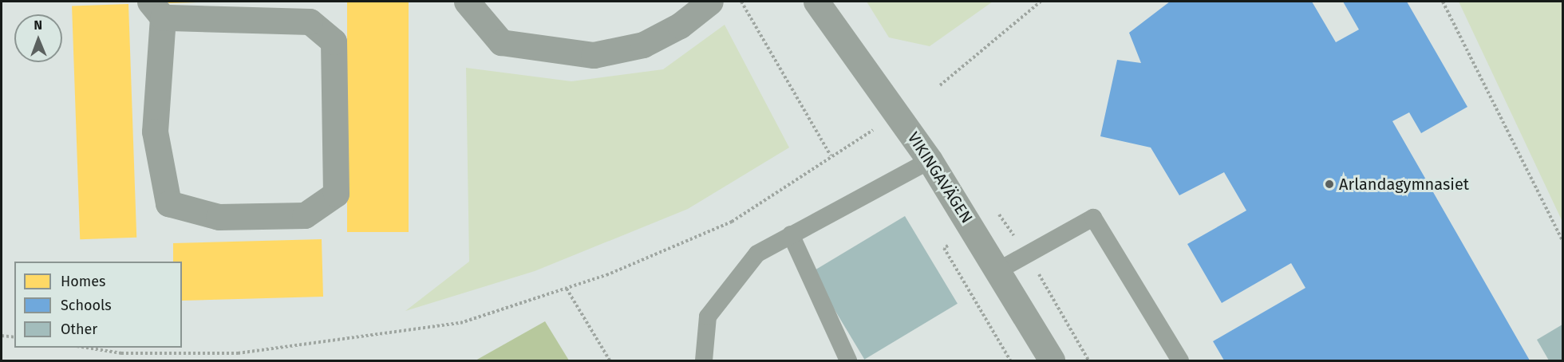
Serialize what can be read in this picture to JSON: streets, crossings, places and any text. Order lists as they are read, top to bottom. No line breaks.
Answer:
{"streets":{"street":["VIKINGAVÄGEN"]},"places":["Arlandagymnasiet"],"legend":["Homes","Schools","Other"],"north":"top"}
